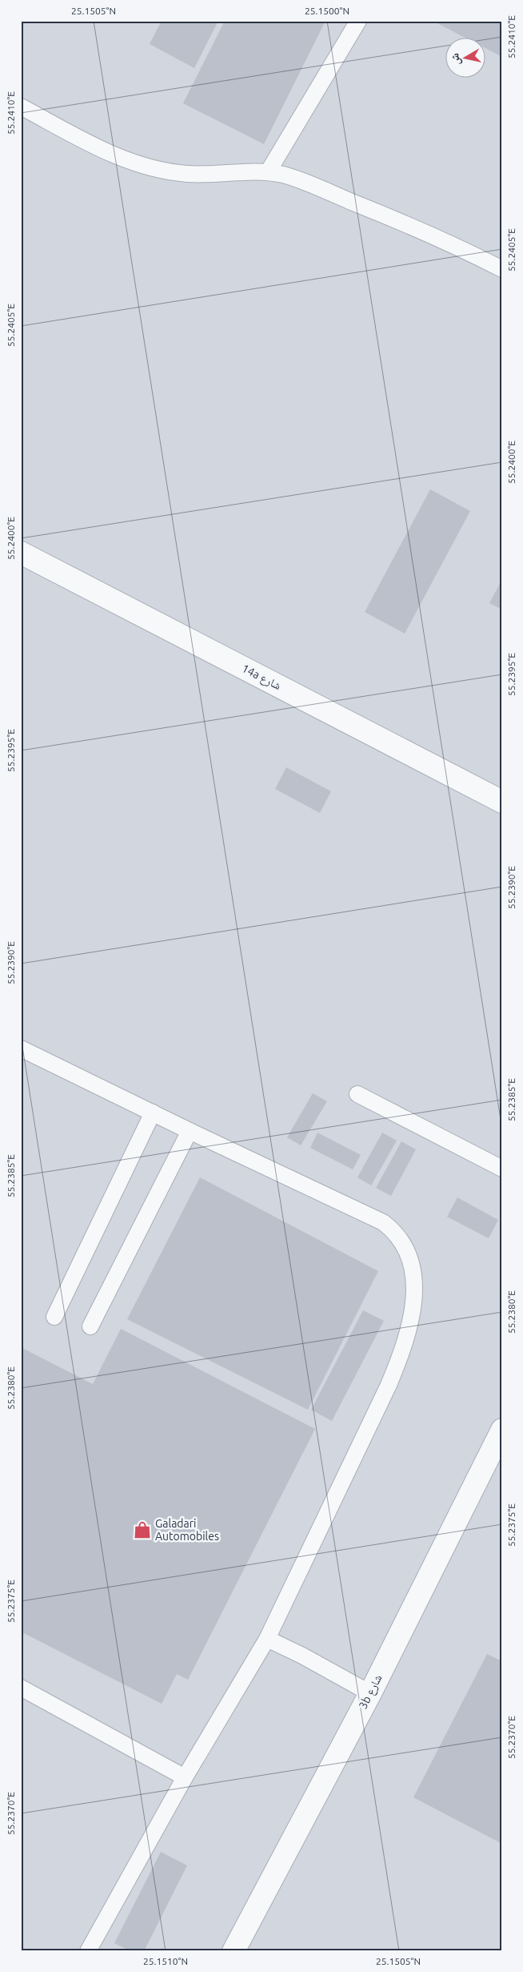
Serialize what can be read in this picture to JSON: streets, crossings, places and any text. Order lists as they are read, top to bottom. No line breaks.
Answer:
{"streets":{"street":["14a شارع","3b شارع"]},"places":{"shop":["Galadari Automobiles"]},"north":"left","coordinates":["25.1505°N","25.1500°N","55.2410°E","55.2405°E","55.2400°E","55.2395°E","55.2390°E","55.2385°E","55.2380°E","55.2375°E","55.2370°E","25.1510°N"]}
